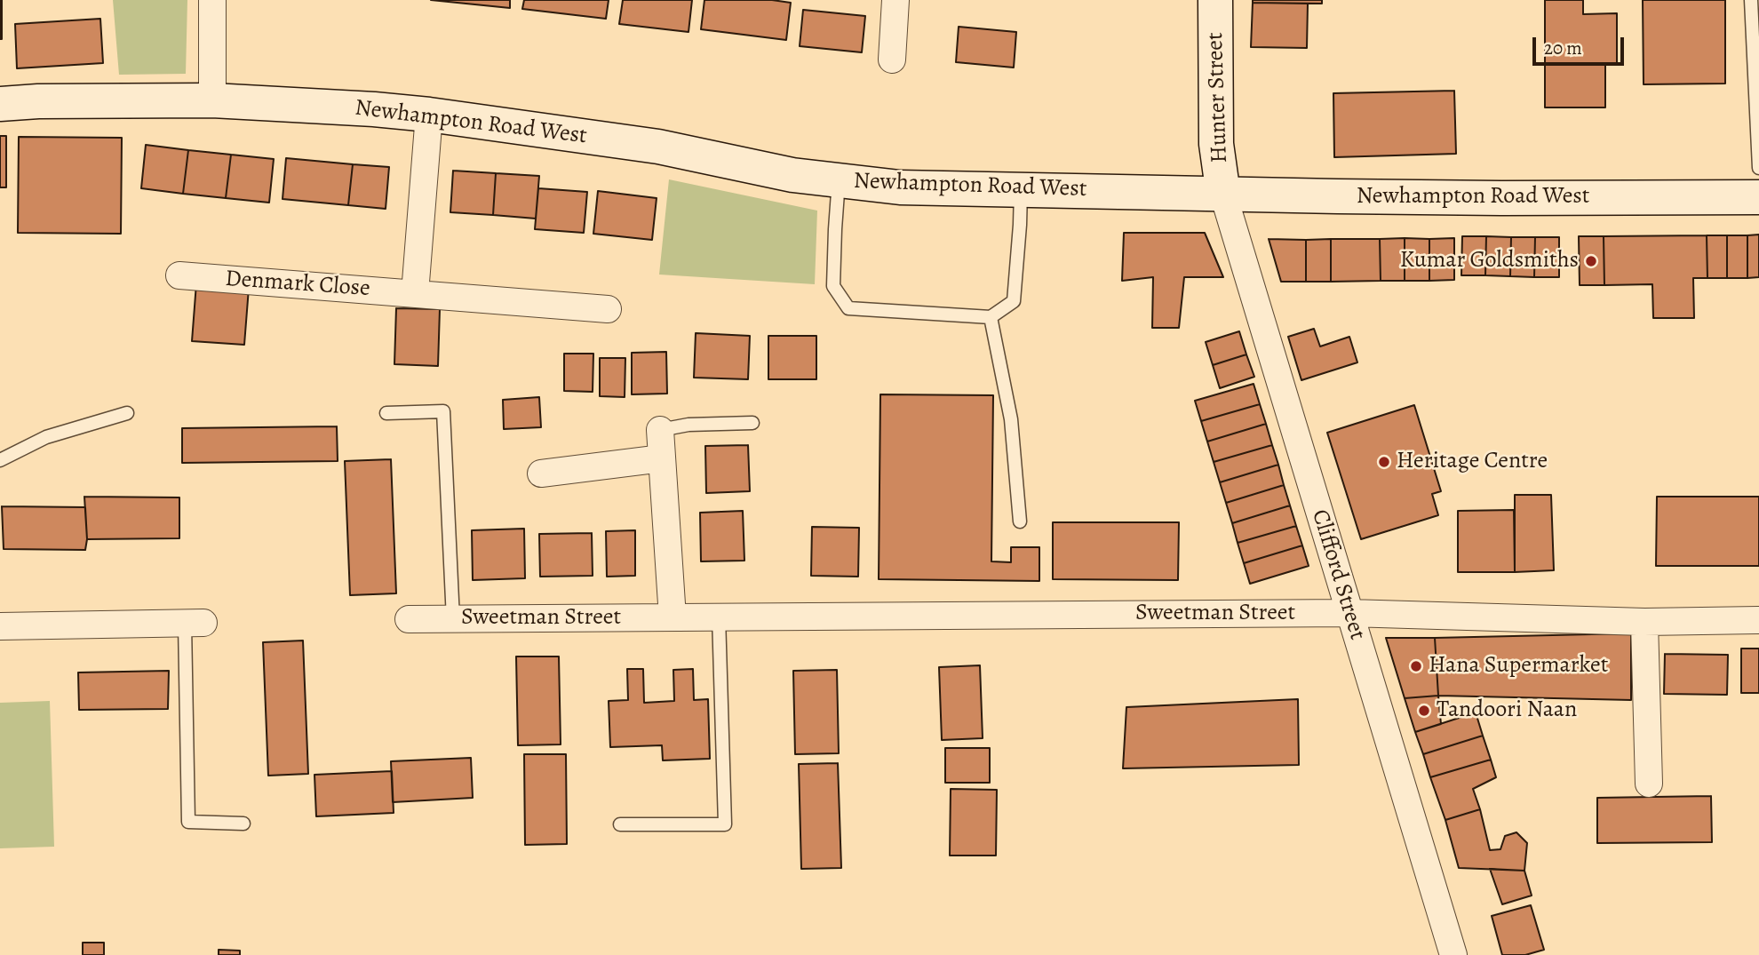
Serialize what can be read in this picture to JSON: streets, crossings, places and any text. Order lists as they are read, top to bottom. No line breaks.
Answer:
{"streets":{"street":["Hunter Street","Newhampton Road West","Denmark Close","Clifford Street","Sweetman Street"]},"crossings":[["Hunter Street","Newhampton Road West"],["Hunter Street","Clifford Street"],["Newhampton Road West","Clifford Street"],["Clifford Street","Sweetman Street"]],"places":["Kumar Goldsmiths","Heritage Centre","Hana Supermarket","Tandoori Naan"],"scale_bar":"20 m"}
